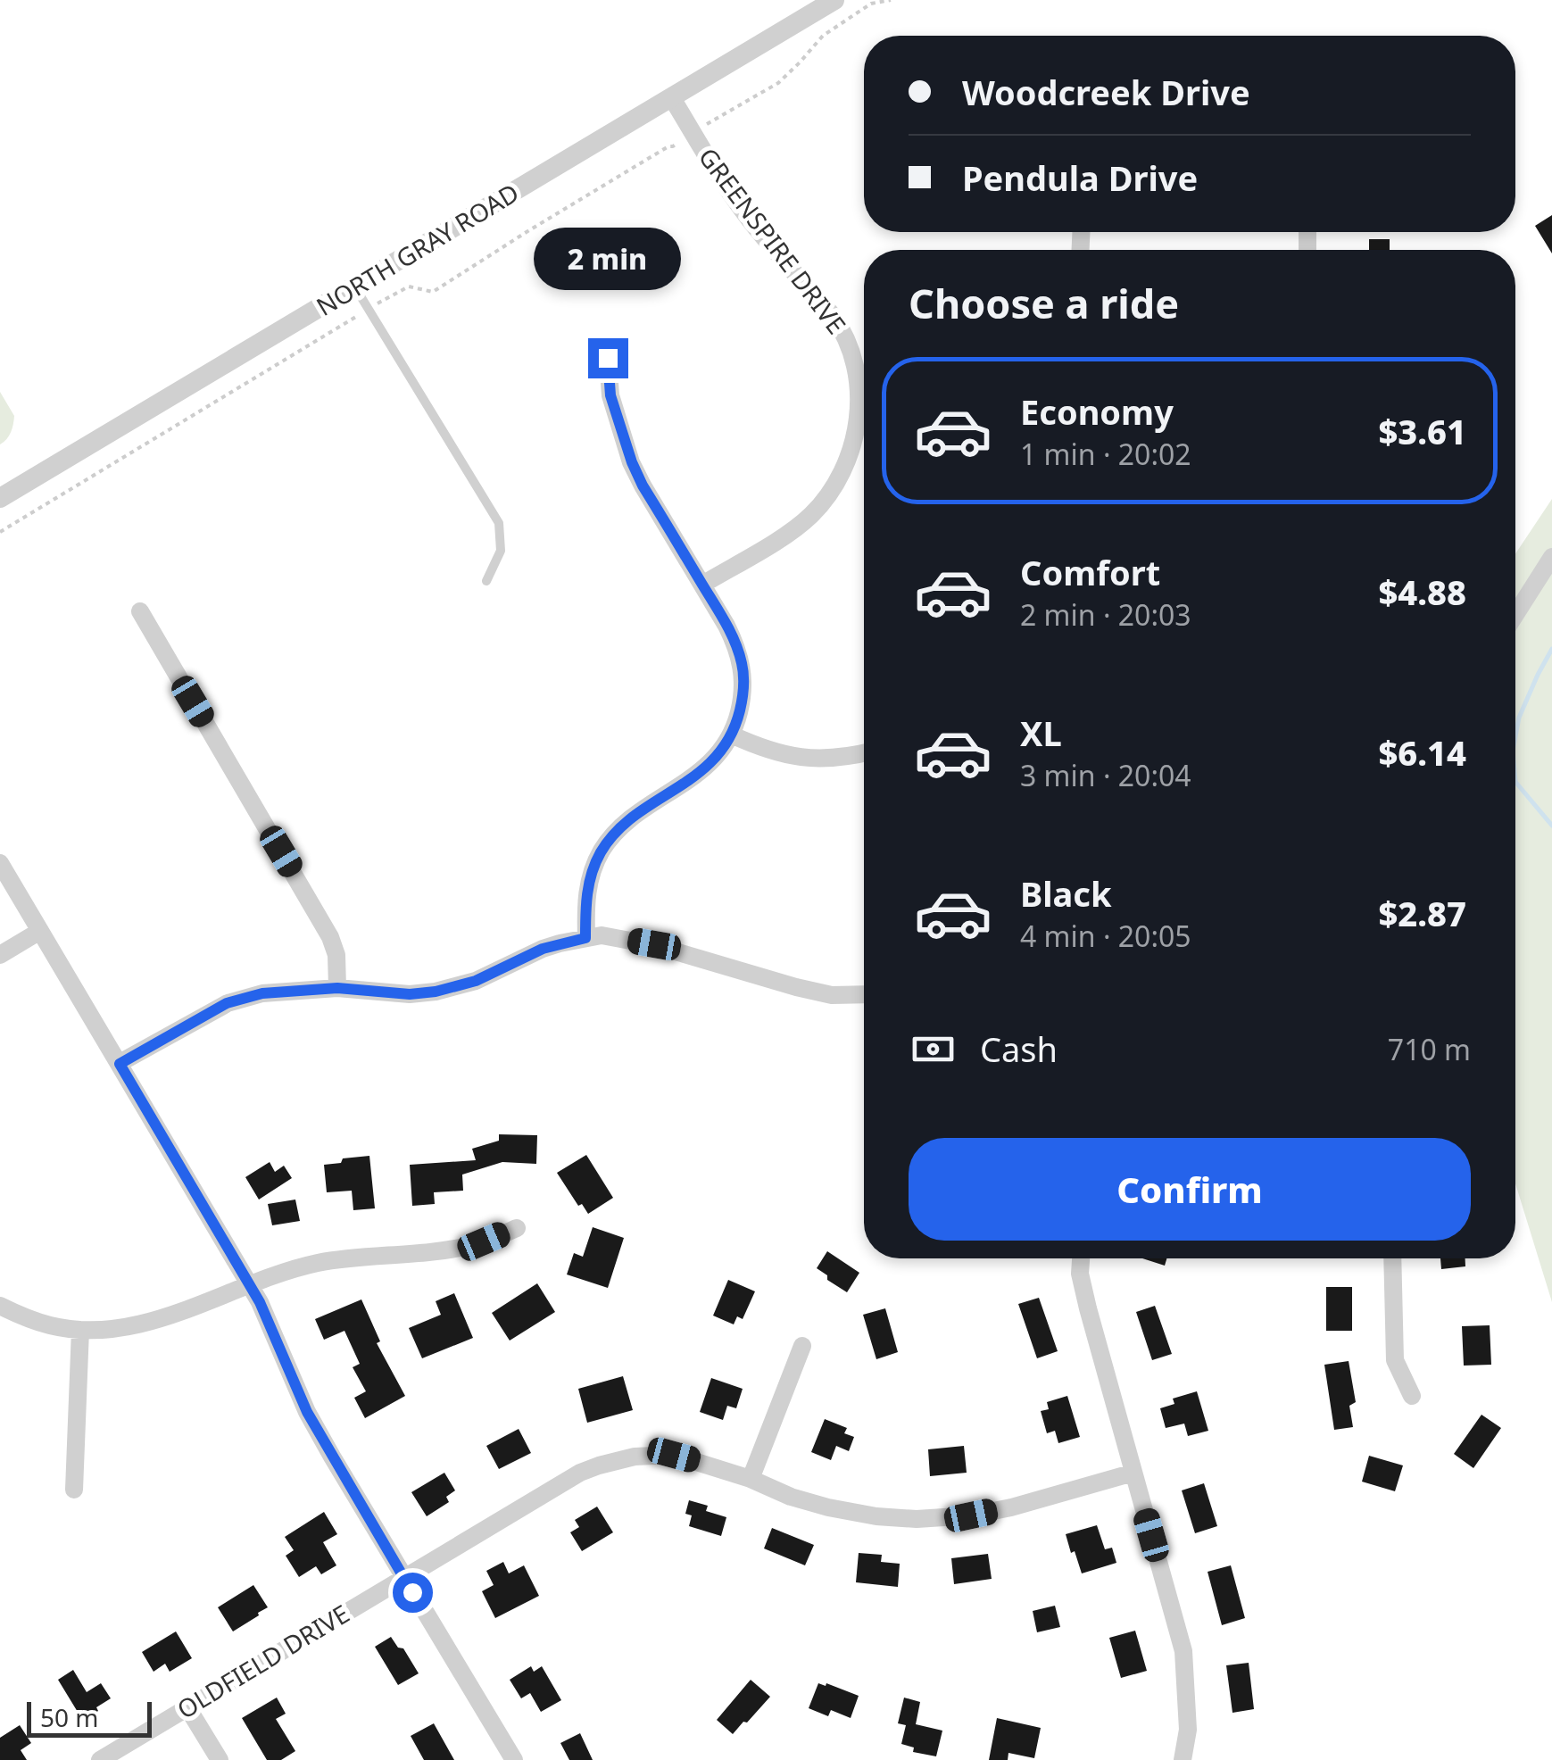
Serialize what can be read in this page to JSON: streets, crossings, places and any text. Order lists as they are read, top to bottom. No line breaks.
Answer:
{"streets":{"street":["GREENSPIRE DRIVE","NORTH GRAY ROAD","OLDFIELD DRIVE"]},"crossings":[["GREENSPIRE DRIVE","NORTH GRAY ROAD"]],"scale_bar":"50 m","page":{"banner":["Woodcreek Drive","Pendula Drive"],"bubble":"2 min","heading":"Choose a ride","list":[{"name":"Economy","note":"1 min · 20:02","value":"$3.61"},{"name":"Comfort","note":"2 min · 20:03","value":"$4.88"},{"name":"XL","note":"3 min · 20:04","value":"$6.14"},{"name":"Black","note":"4 min · 20:05","value":"$2.87"}],"pay":["Cash","710 m"],"buttons":"Confirm","scale":"50 m"}}
